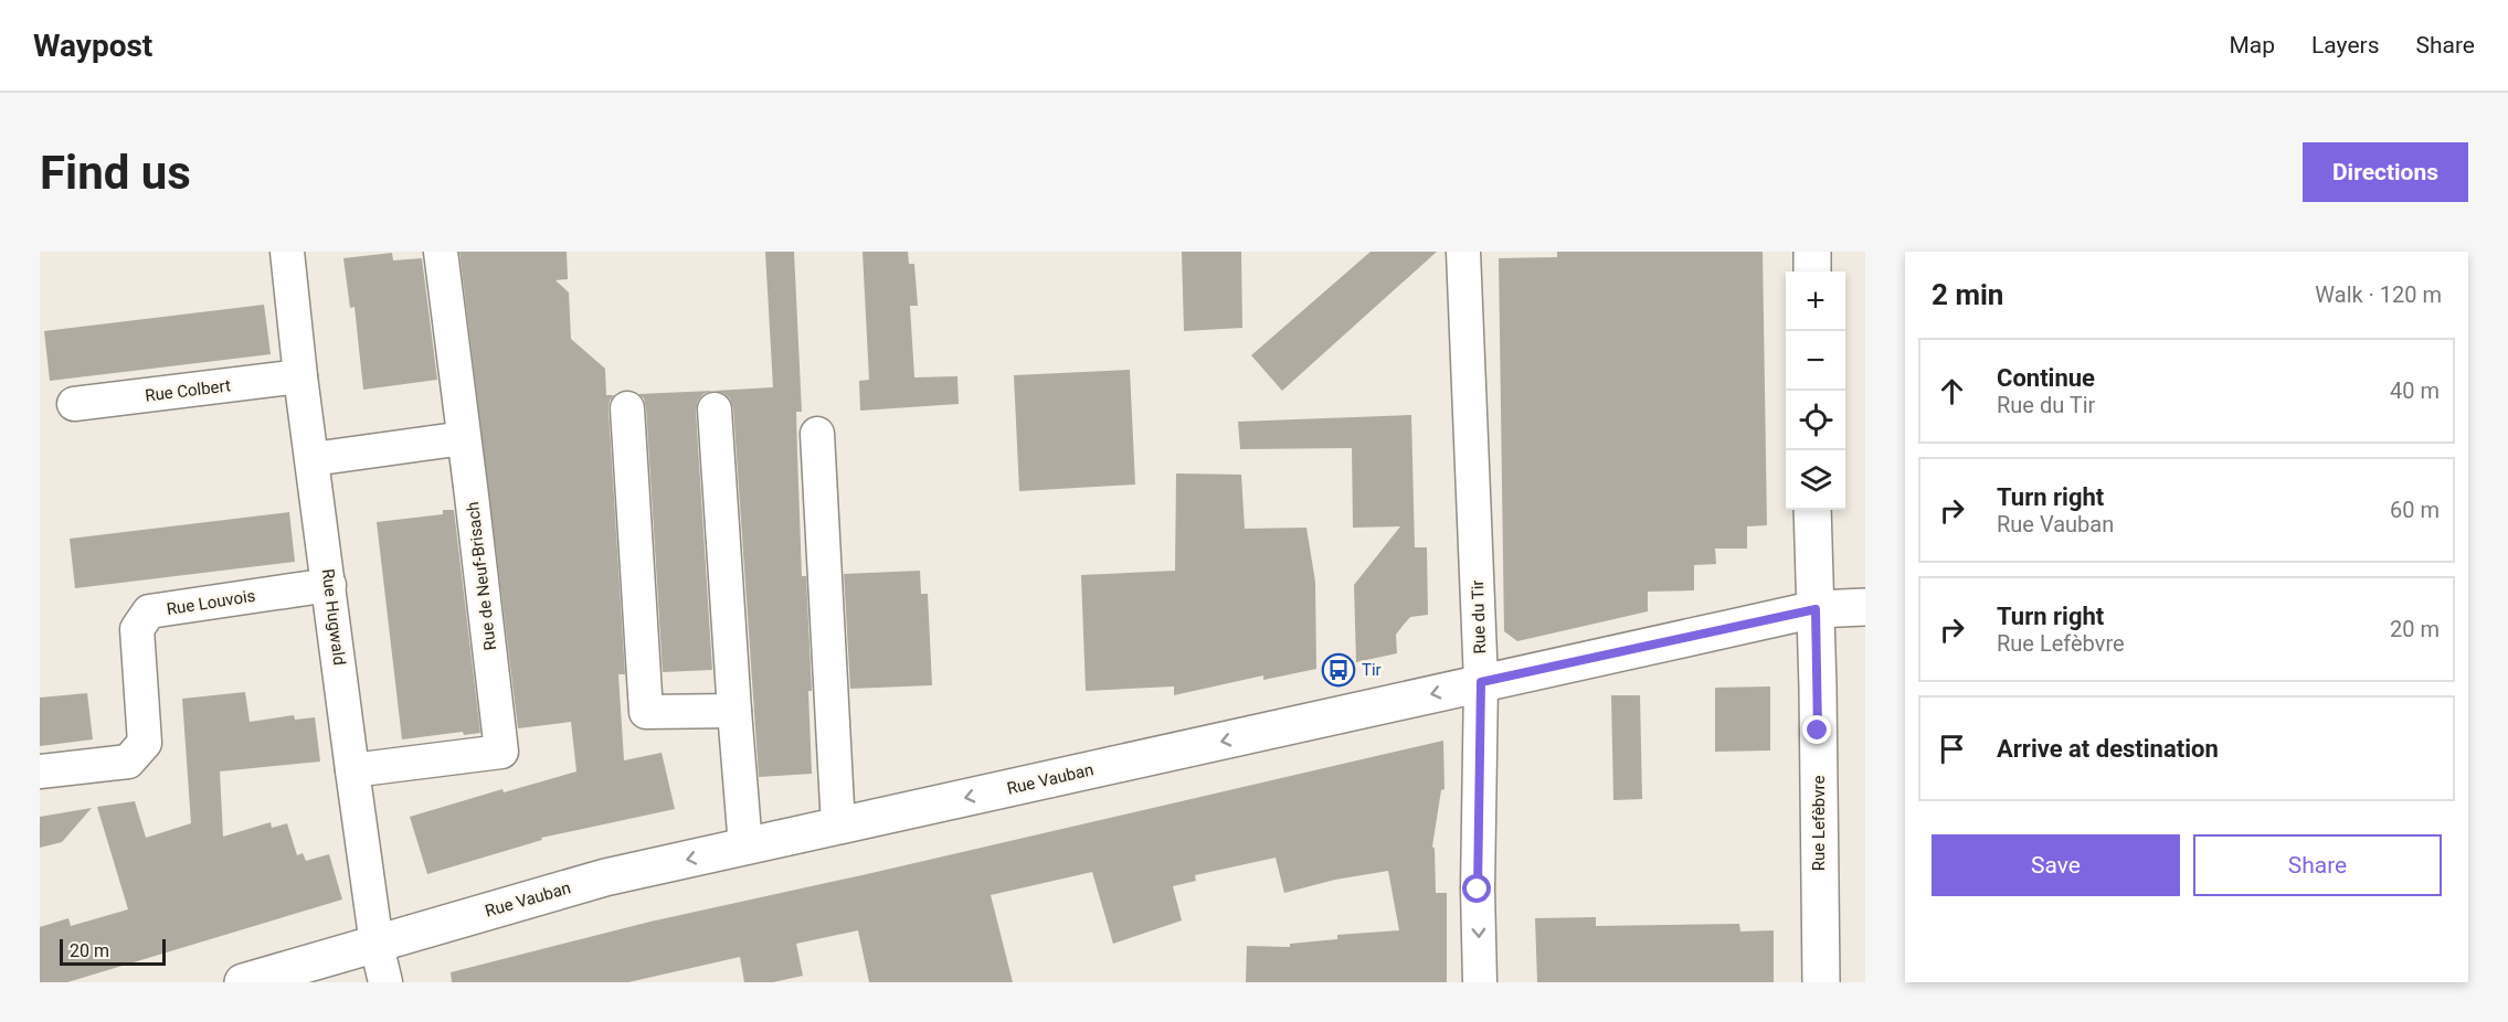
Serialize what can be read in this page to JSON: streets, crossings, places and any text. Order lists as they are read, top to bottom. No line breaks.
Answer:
{"streets":{"main road":["Rue Vauban","Rue Lefèbvre"],"street":["Rue Colbert","Rue de Neuf-Brisach","Rue Louvois","Rue Hugwald","Rue du Tir"]},"crossings":[["Rue Colbert","Rue Hugwald"],["Rue de Neuf-Brisach","Rue Hugwald"],["Rue Louvois","Rue Hugwald"],["Rue Hugwald","Rue Vauban"],["Rue du Tir","Rue Vauban"],["Rue Vauban","Rue Lefèbvre"]],"one_way":["Rue du Tir","Rue Vauban"],"places":{"bus stop":["Tir"]},"scale_bar":"20 m","page":{"header":"Waypost","nav":["Map","Layers","Share"],"buttons":["Directions",["Save","Share"]],"title":"Find us","heading":["2 min","Walk · 120 m"],"map_buttons":["+","−"],"list":[["Continue","Rue du Tir","40 m"],["Turn right","Rue Vauban","60 m"],["Turn right","Rue Lefèbvre","20 m"],"Arrive at destination"],"scale":"20 m"}}
